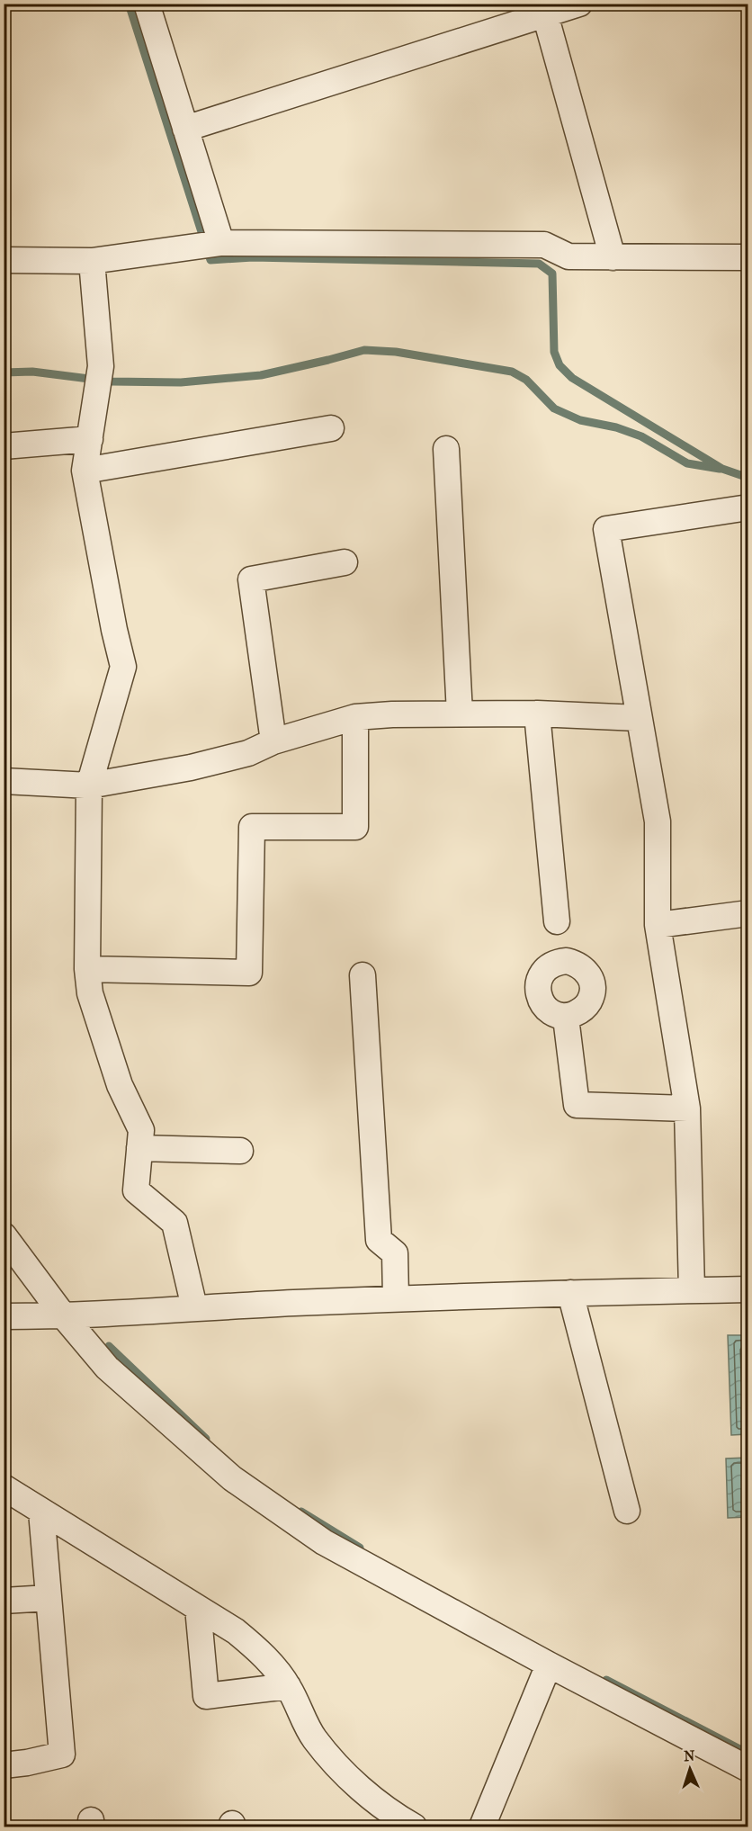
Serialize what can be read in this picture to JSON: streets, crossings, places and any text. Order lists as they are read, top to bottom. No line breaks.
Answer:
{"north":"top"}
